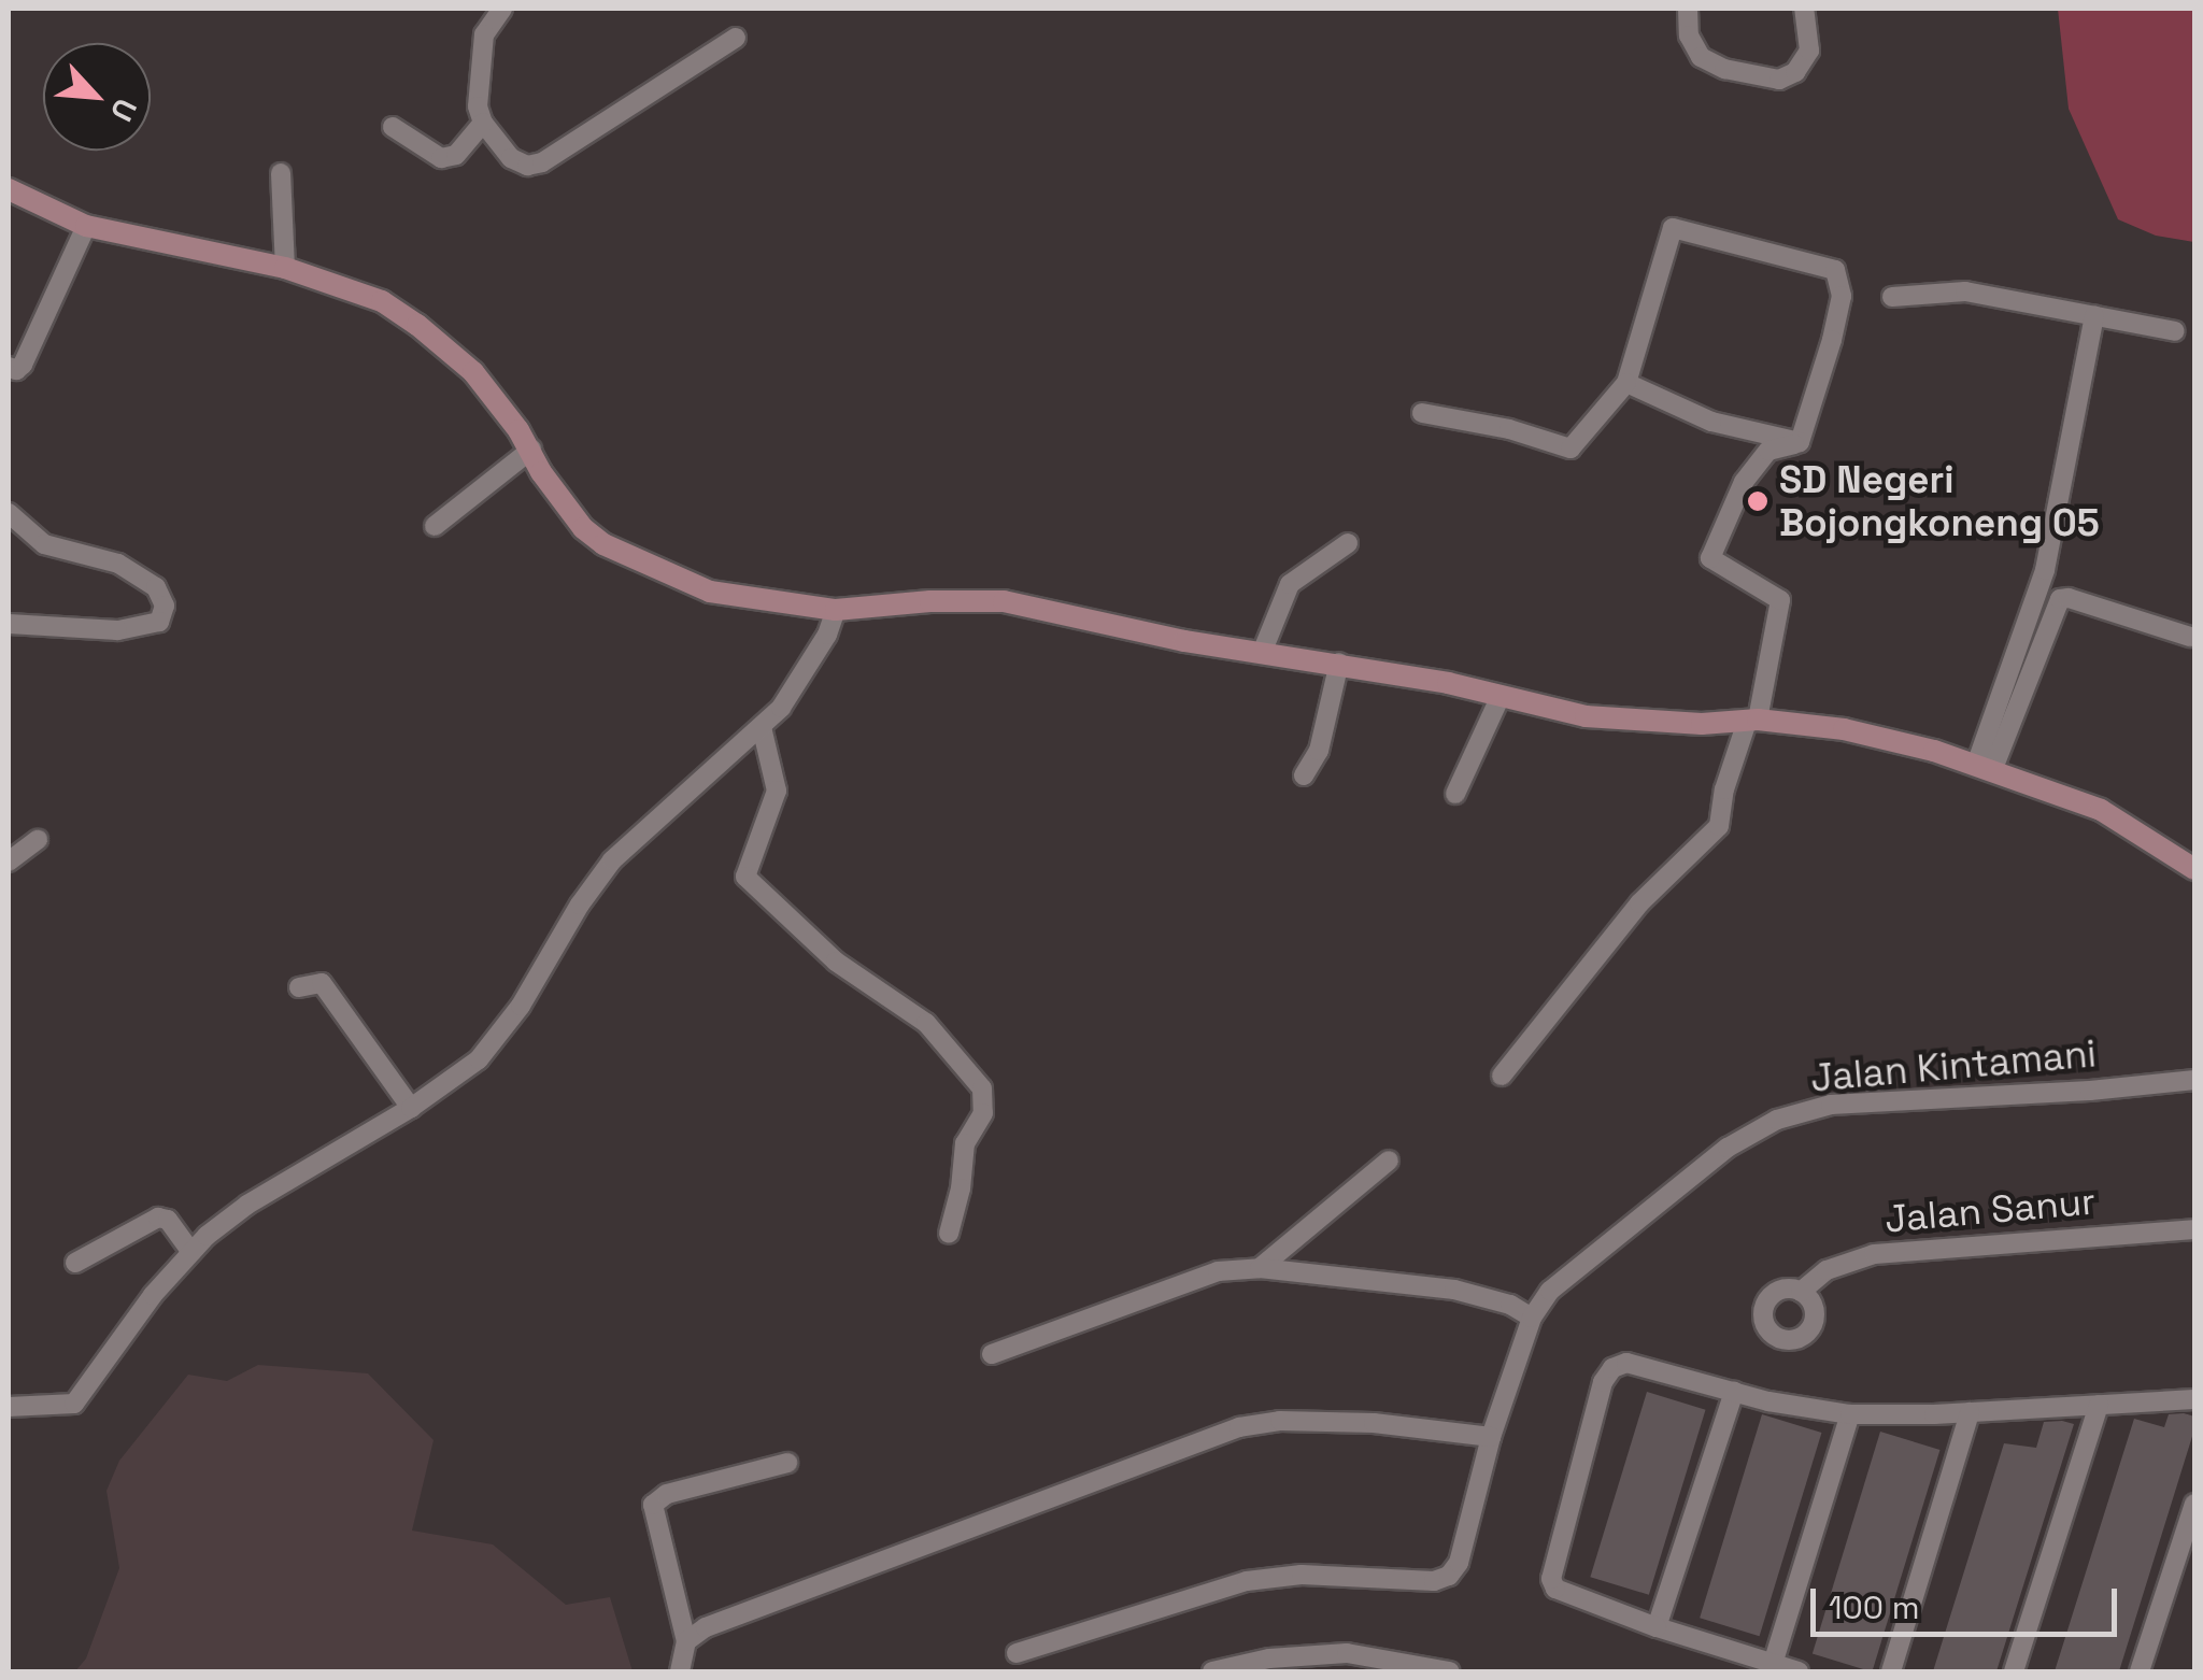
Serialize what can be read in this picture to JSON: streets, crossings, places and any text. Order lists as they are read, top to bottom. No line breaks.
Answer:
{"streets":{"street":["Jalan Kintamani","Jalan Sanur"]},"places":["SD Negeri Bojongkoneng 05"],"scale_bar":"100 m","north":"bottom right"}
